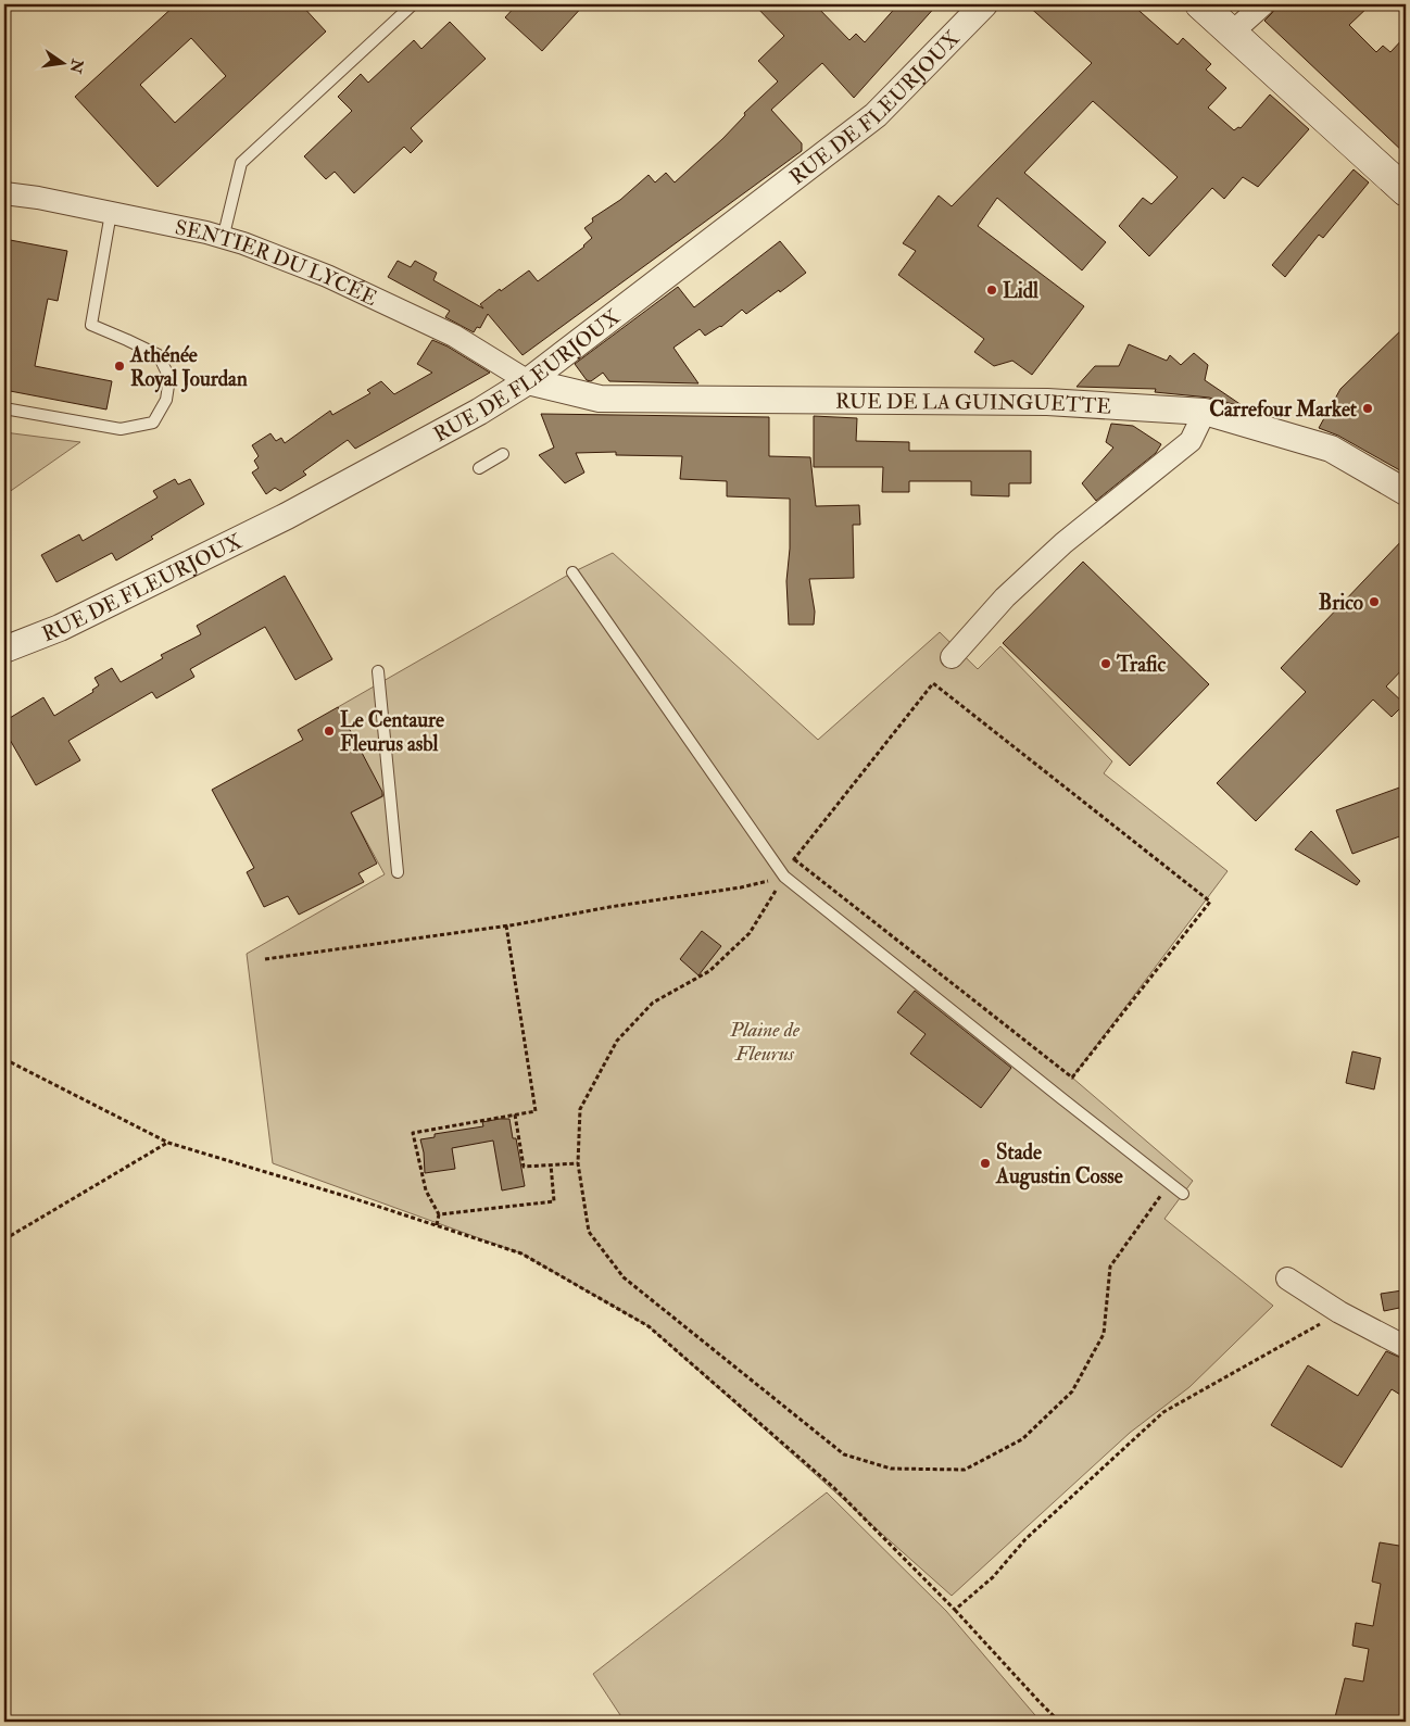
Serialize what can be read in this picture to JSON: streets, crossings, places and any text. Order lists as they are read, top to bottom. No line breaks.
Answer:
{"streets":{"street":["RUE DE FLEURJOUX","SENTIER DU LYCÉE","RUE DE LA GUINGUETTE"]},"crossings":[["RUE DE FLEURJOUX","SENTIER DU LYCÉE"],["RUE DE FLEURJOUX","RUE DE LA GUINGUETTE"],["SENTIER DU LYCÉE","RUE DE LA GUINGUETTE"]],"parks":["Plaine de Fleurus"],"places":["Lidl","Athénée Royal Jourdan","Carrefour Market","Brico","Trafic","Le Centaure Fleurus asbl","Stade Augustin Cosse"],"north":"right"}
